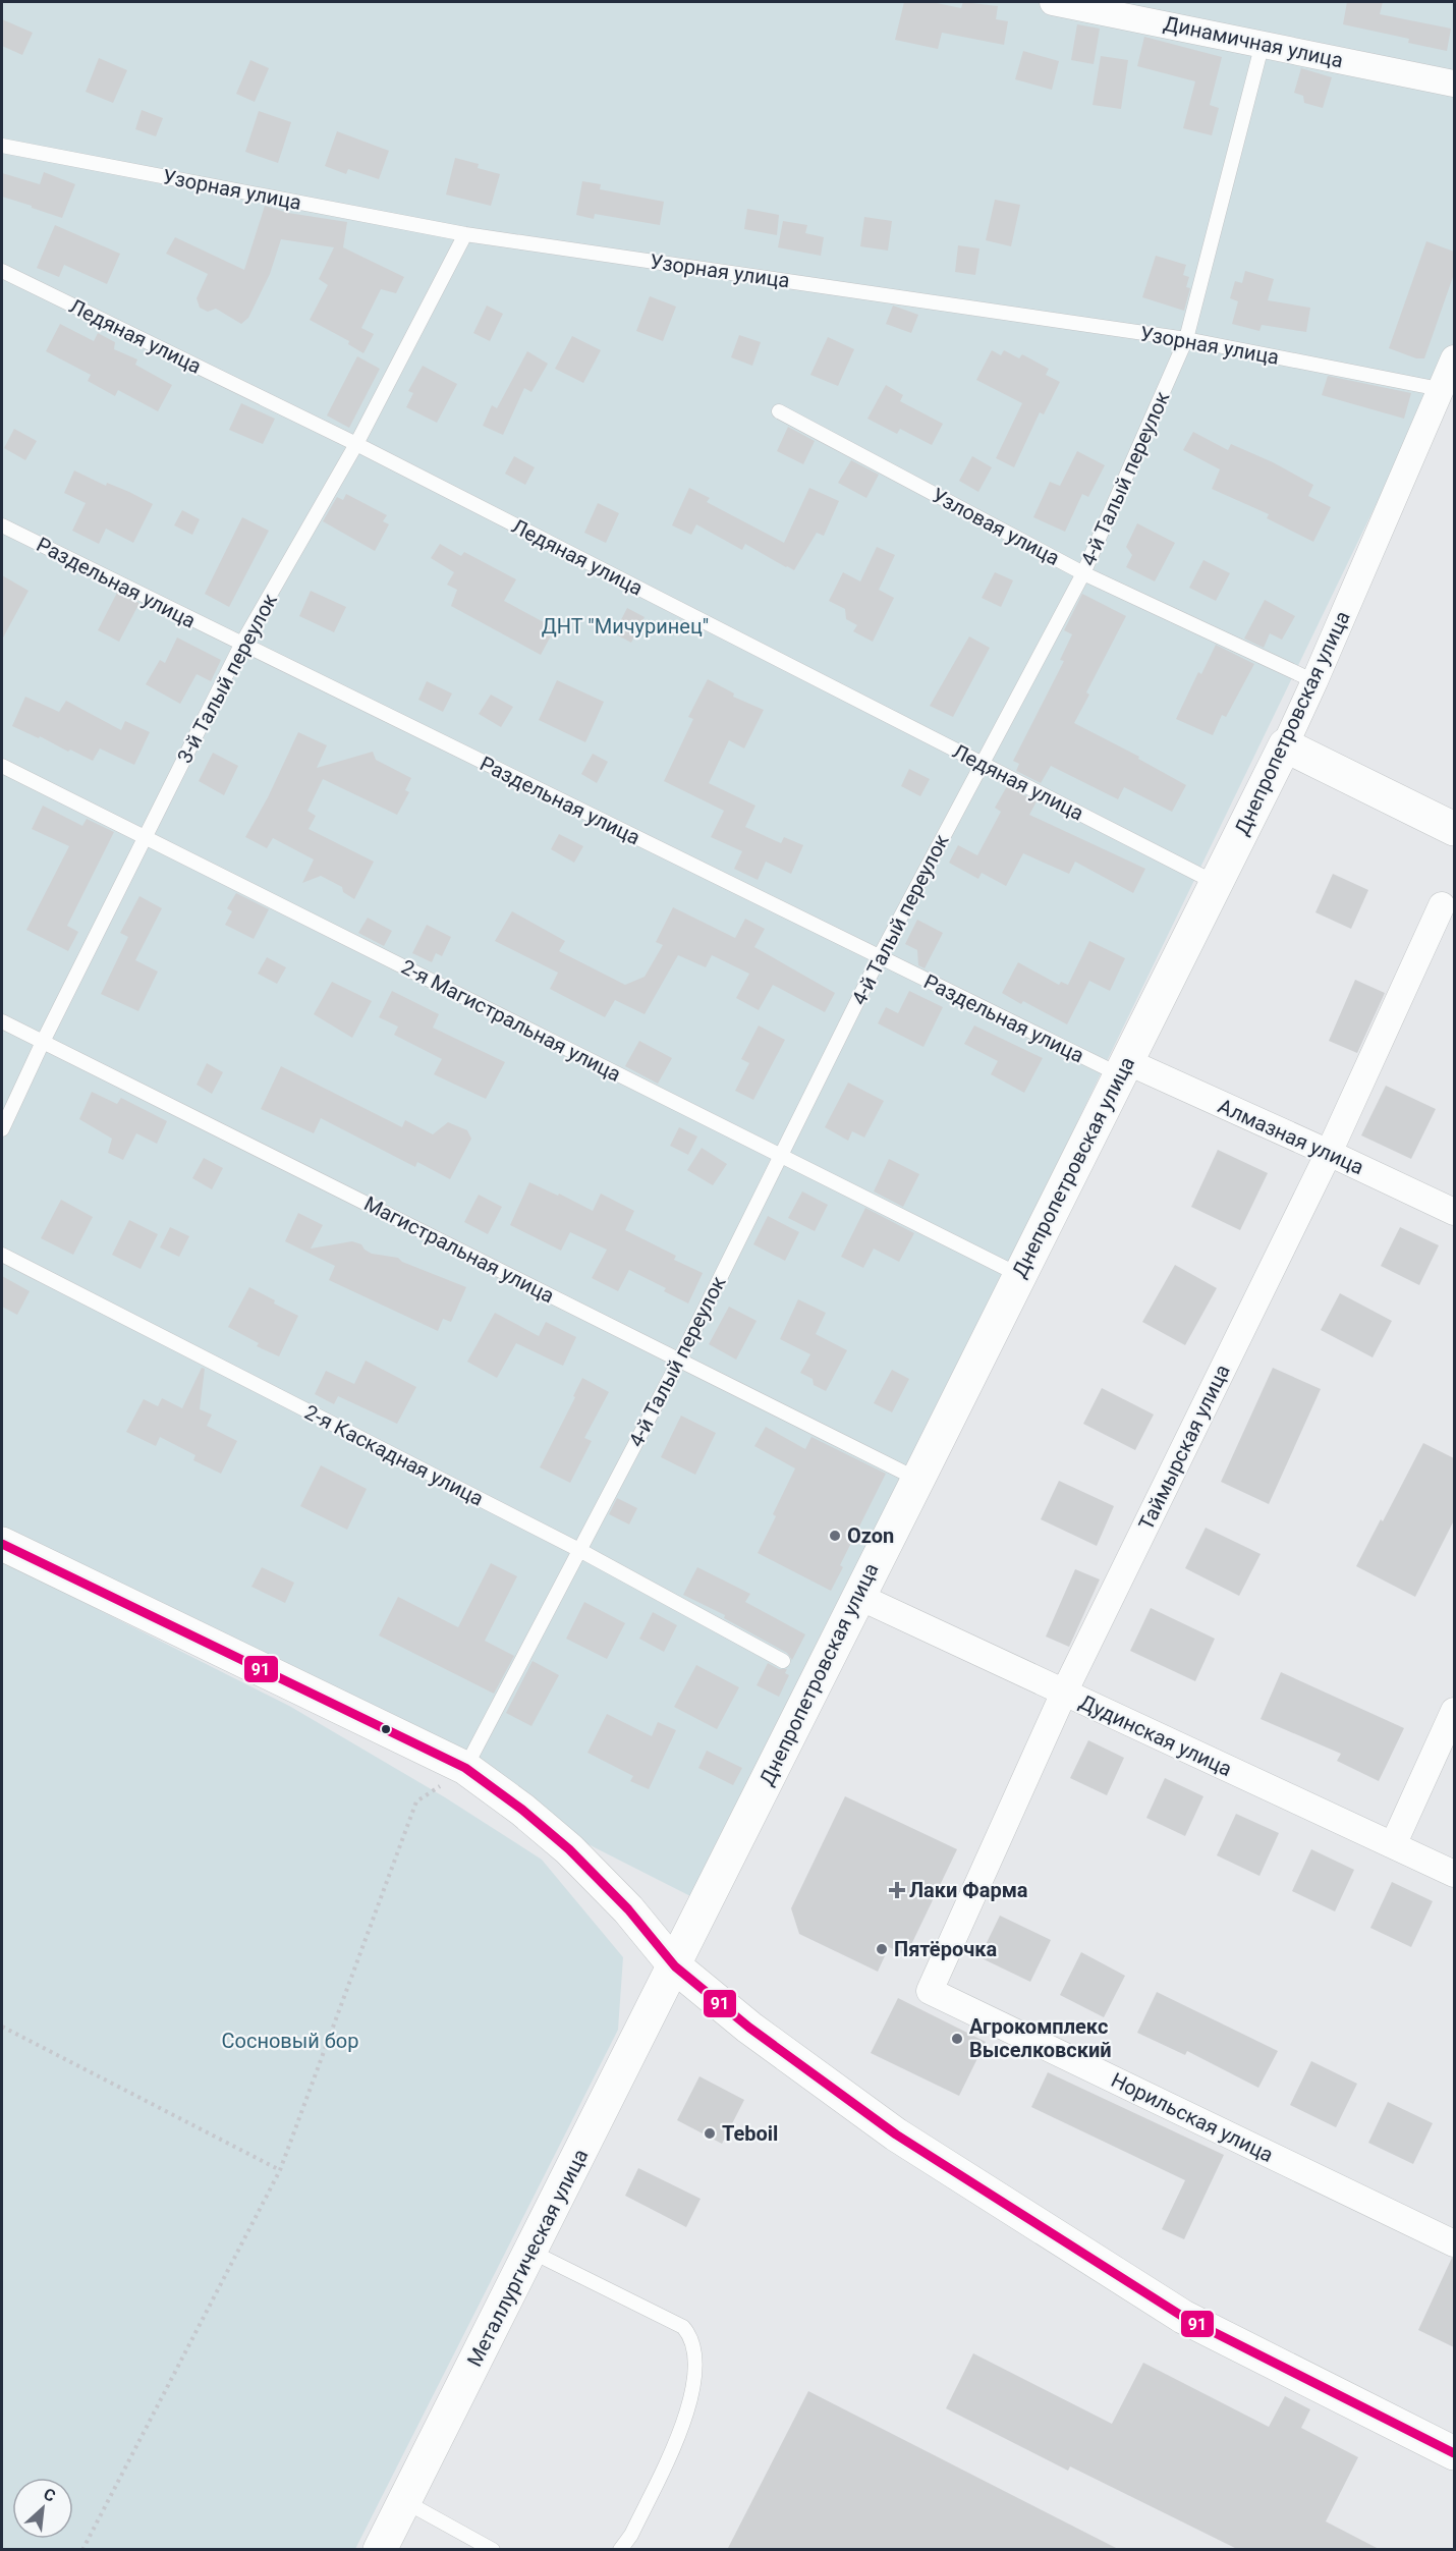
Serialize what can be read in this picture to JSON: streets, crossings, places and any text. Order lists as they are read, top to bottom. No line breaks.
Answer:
{"streets":{"street":["Динамичная улица","Днепропетровская улица","Алмазная улица","Таймырская улица","Дудинская улица","Норильская улица","Металлургическая улица"],"lane":["Узорная улица","Ледяная улица","4-й Талый переулок","Узловая улица","Раздельная улица","3-й Талый переулок","2-я Магистральная улица","Магистральная улица","2-я Каскадная улица"]},"crossings":[["Динамичная улица","4-й Талый переулок"],["Узорная улица","4-й Талый переулок"],["Узорная улица","3-й Талый переулок"],["Узорная улица","Днепропетровская улица"],["Ледяная улица","4-й Талый переулок"],["Ледяная улица","3-й Талый переулок"],["Ледяная улица","Днепропетровская улица"],["4-й Талый переулок","Узловая улица"],["4-й Талый переулок","Раздельная улица"],["4-й Талый переулок","2-я Магистральная улица"],["4-й Талый переулок","Магистральная улица"],["4-й Талый переулок","2-я Каскадная улица"],["Узловая улица","Днепропетровская улица"],["Раздельная улица","3-й Талый переулок"],["Раздельная улица","Днепропетровская улица"],["Раздельная улица","Алмазная улица"],["3-й Талый переулок","2-я Магистральная улица"],["3-й Талый переулок","Магистральная улица"],["Днепропетровская улица","2-я Магистральная улица"],["Днепропетровская улица","Алмазная улица"],["Днепропетровская улица","Магистральная улица"],["Днепропетровская улица","Дудинская улица"],["Днепропетровская улица","Металлургическая улица"],["Алмазная улица","Таймырская улица"],["Таймырская улица","Дудинская улица"],["Таймырская улица","Норильская улица"]],"parks":["ДНТ \"Мичуринец\"","Сосновый бор"],"places":{"other":["Ozon","Пятёрочка","Агрокомплекс Выселковский","Teboil"],"health":["Лаки Фарма"]},"lines":["transit line 91"],"north":"top right"}
